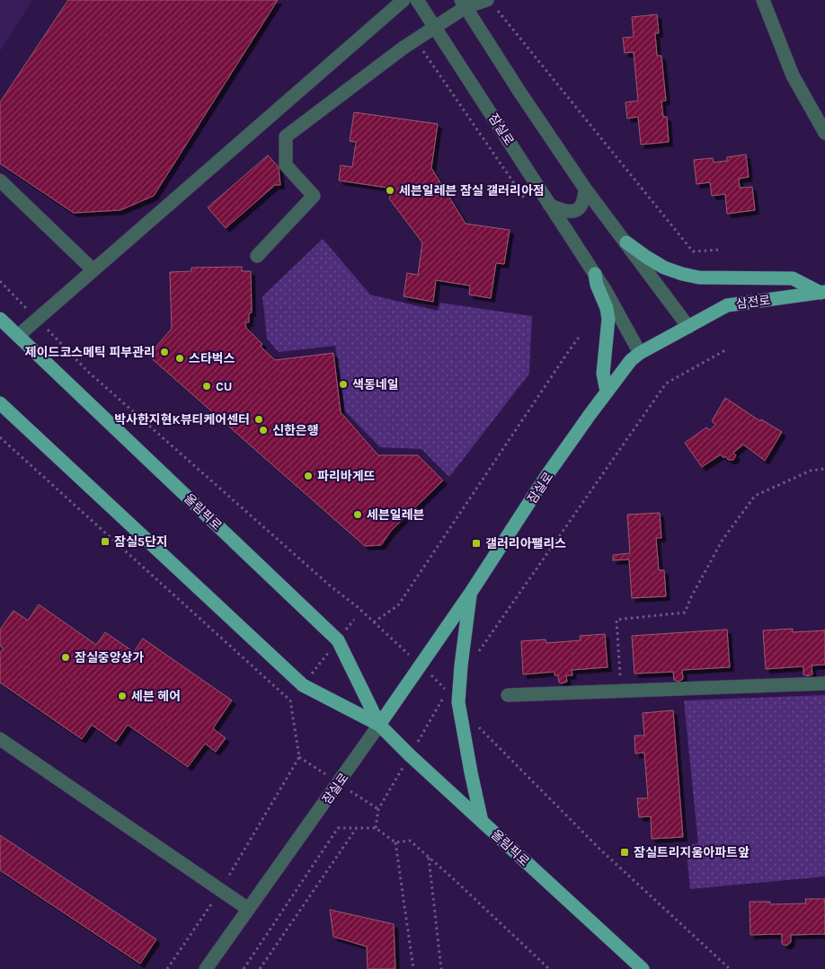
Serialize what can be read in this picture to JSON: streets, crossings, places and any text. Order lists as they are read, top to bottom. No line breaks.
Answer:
{"streets":{"main road":["잠실로","삼전로","올림픽로"]},"crossings":[["잠실로","삼전로"],["잠실로","올림픽로"]],"places":{"other":["세븐일레븐 잠실 갤러리아점","제이드코스메틱 피부관리","스타벅스","색동네일","CU","박사한지현K뷰티케어센터","신한은행","파리바게뜨","세븐일레븐","잠실중앙상가","세븐 헤어"],"transit":["잠실5단지","갤러리아팰리스","잠실트리지움아파트앞"]}}
